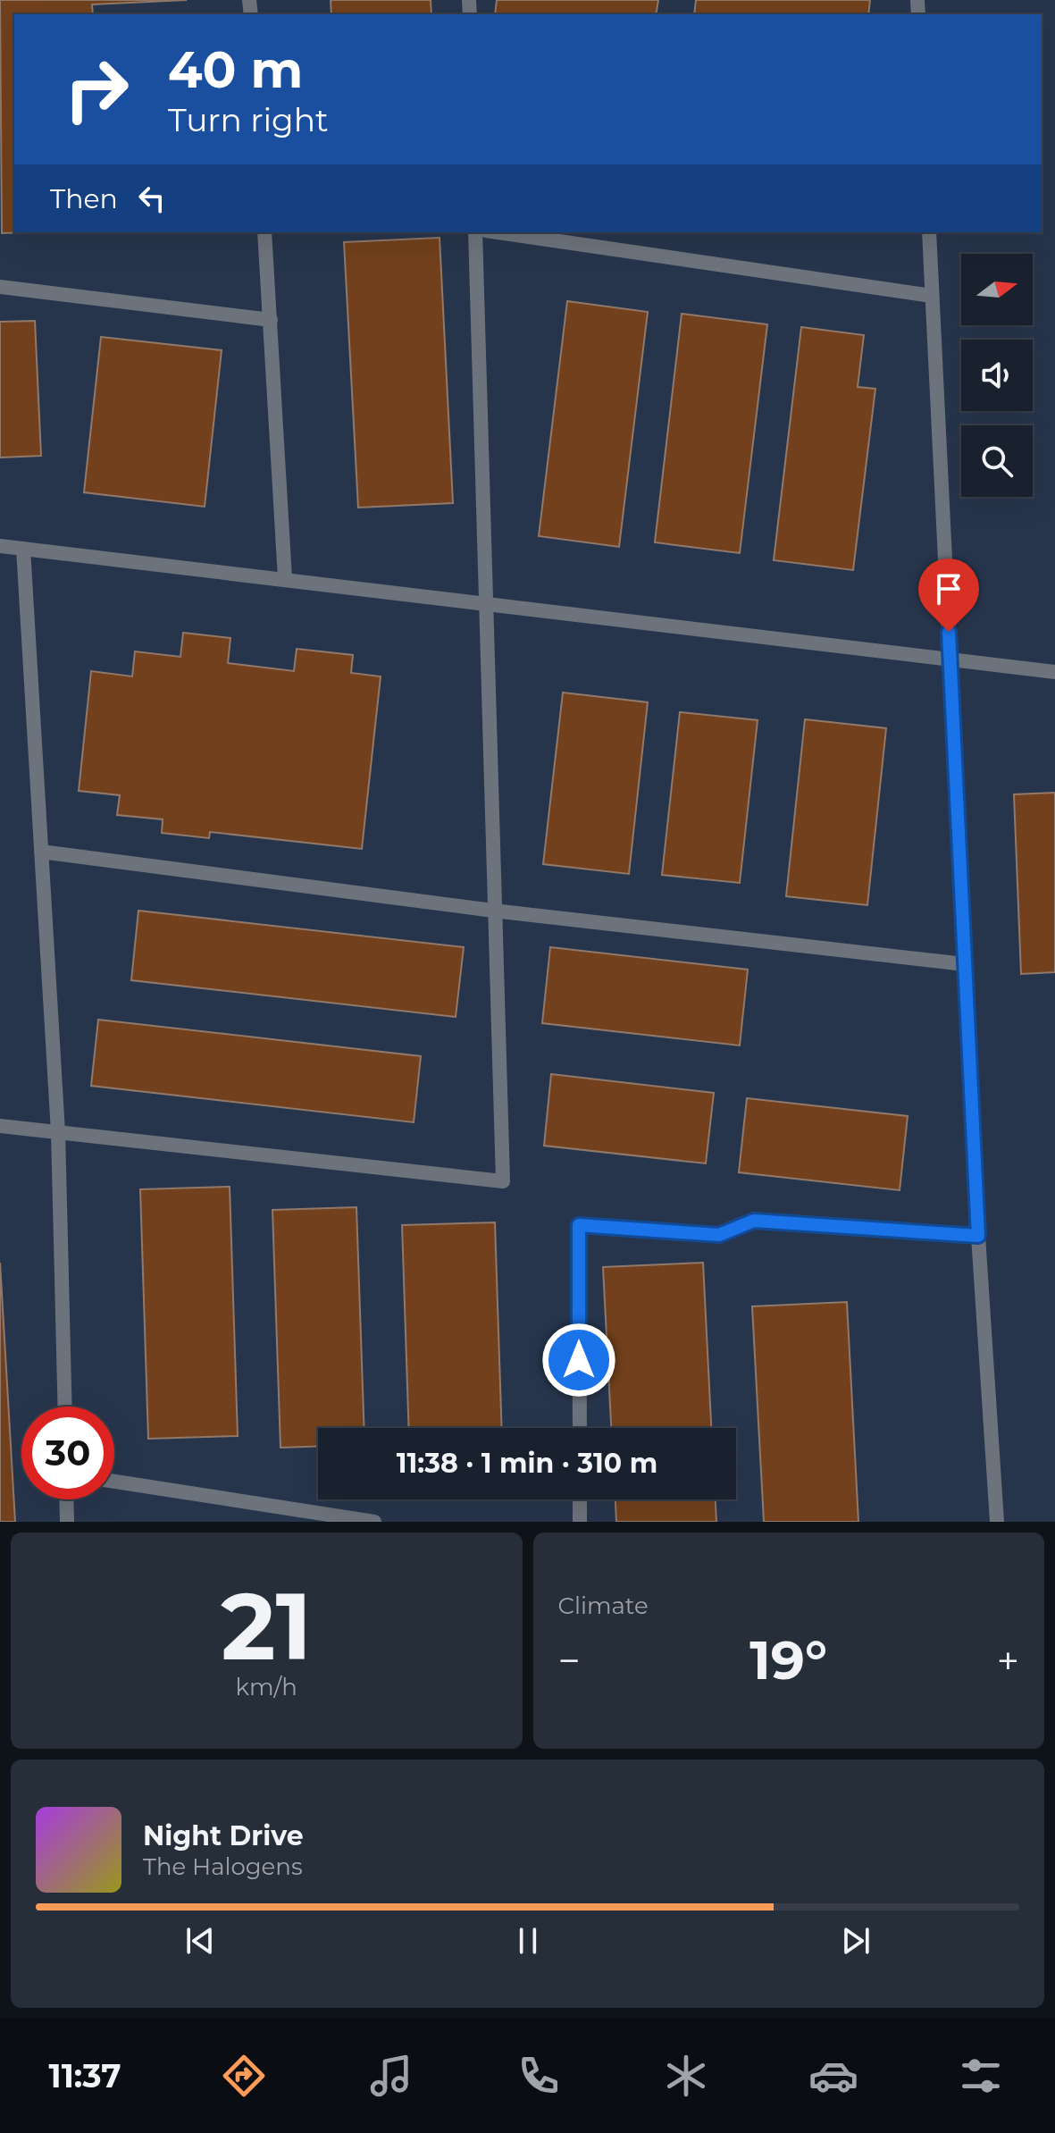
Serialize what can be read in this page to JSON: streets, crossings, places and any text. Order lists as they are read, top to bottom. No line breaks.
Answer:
{"north":"right","page":{"turn":["40 m","Turn right"],"then":"Then","limit":"30","trip":"11:38 · 1 min · 310 m","tile":[["21","km/h"],"Climate"],"heat":["−","19°","+"],"song":["Night Drive","The Halogens"],"tabs":"11:37"}}
